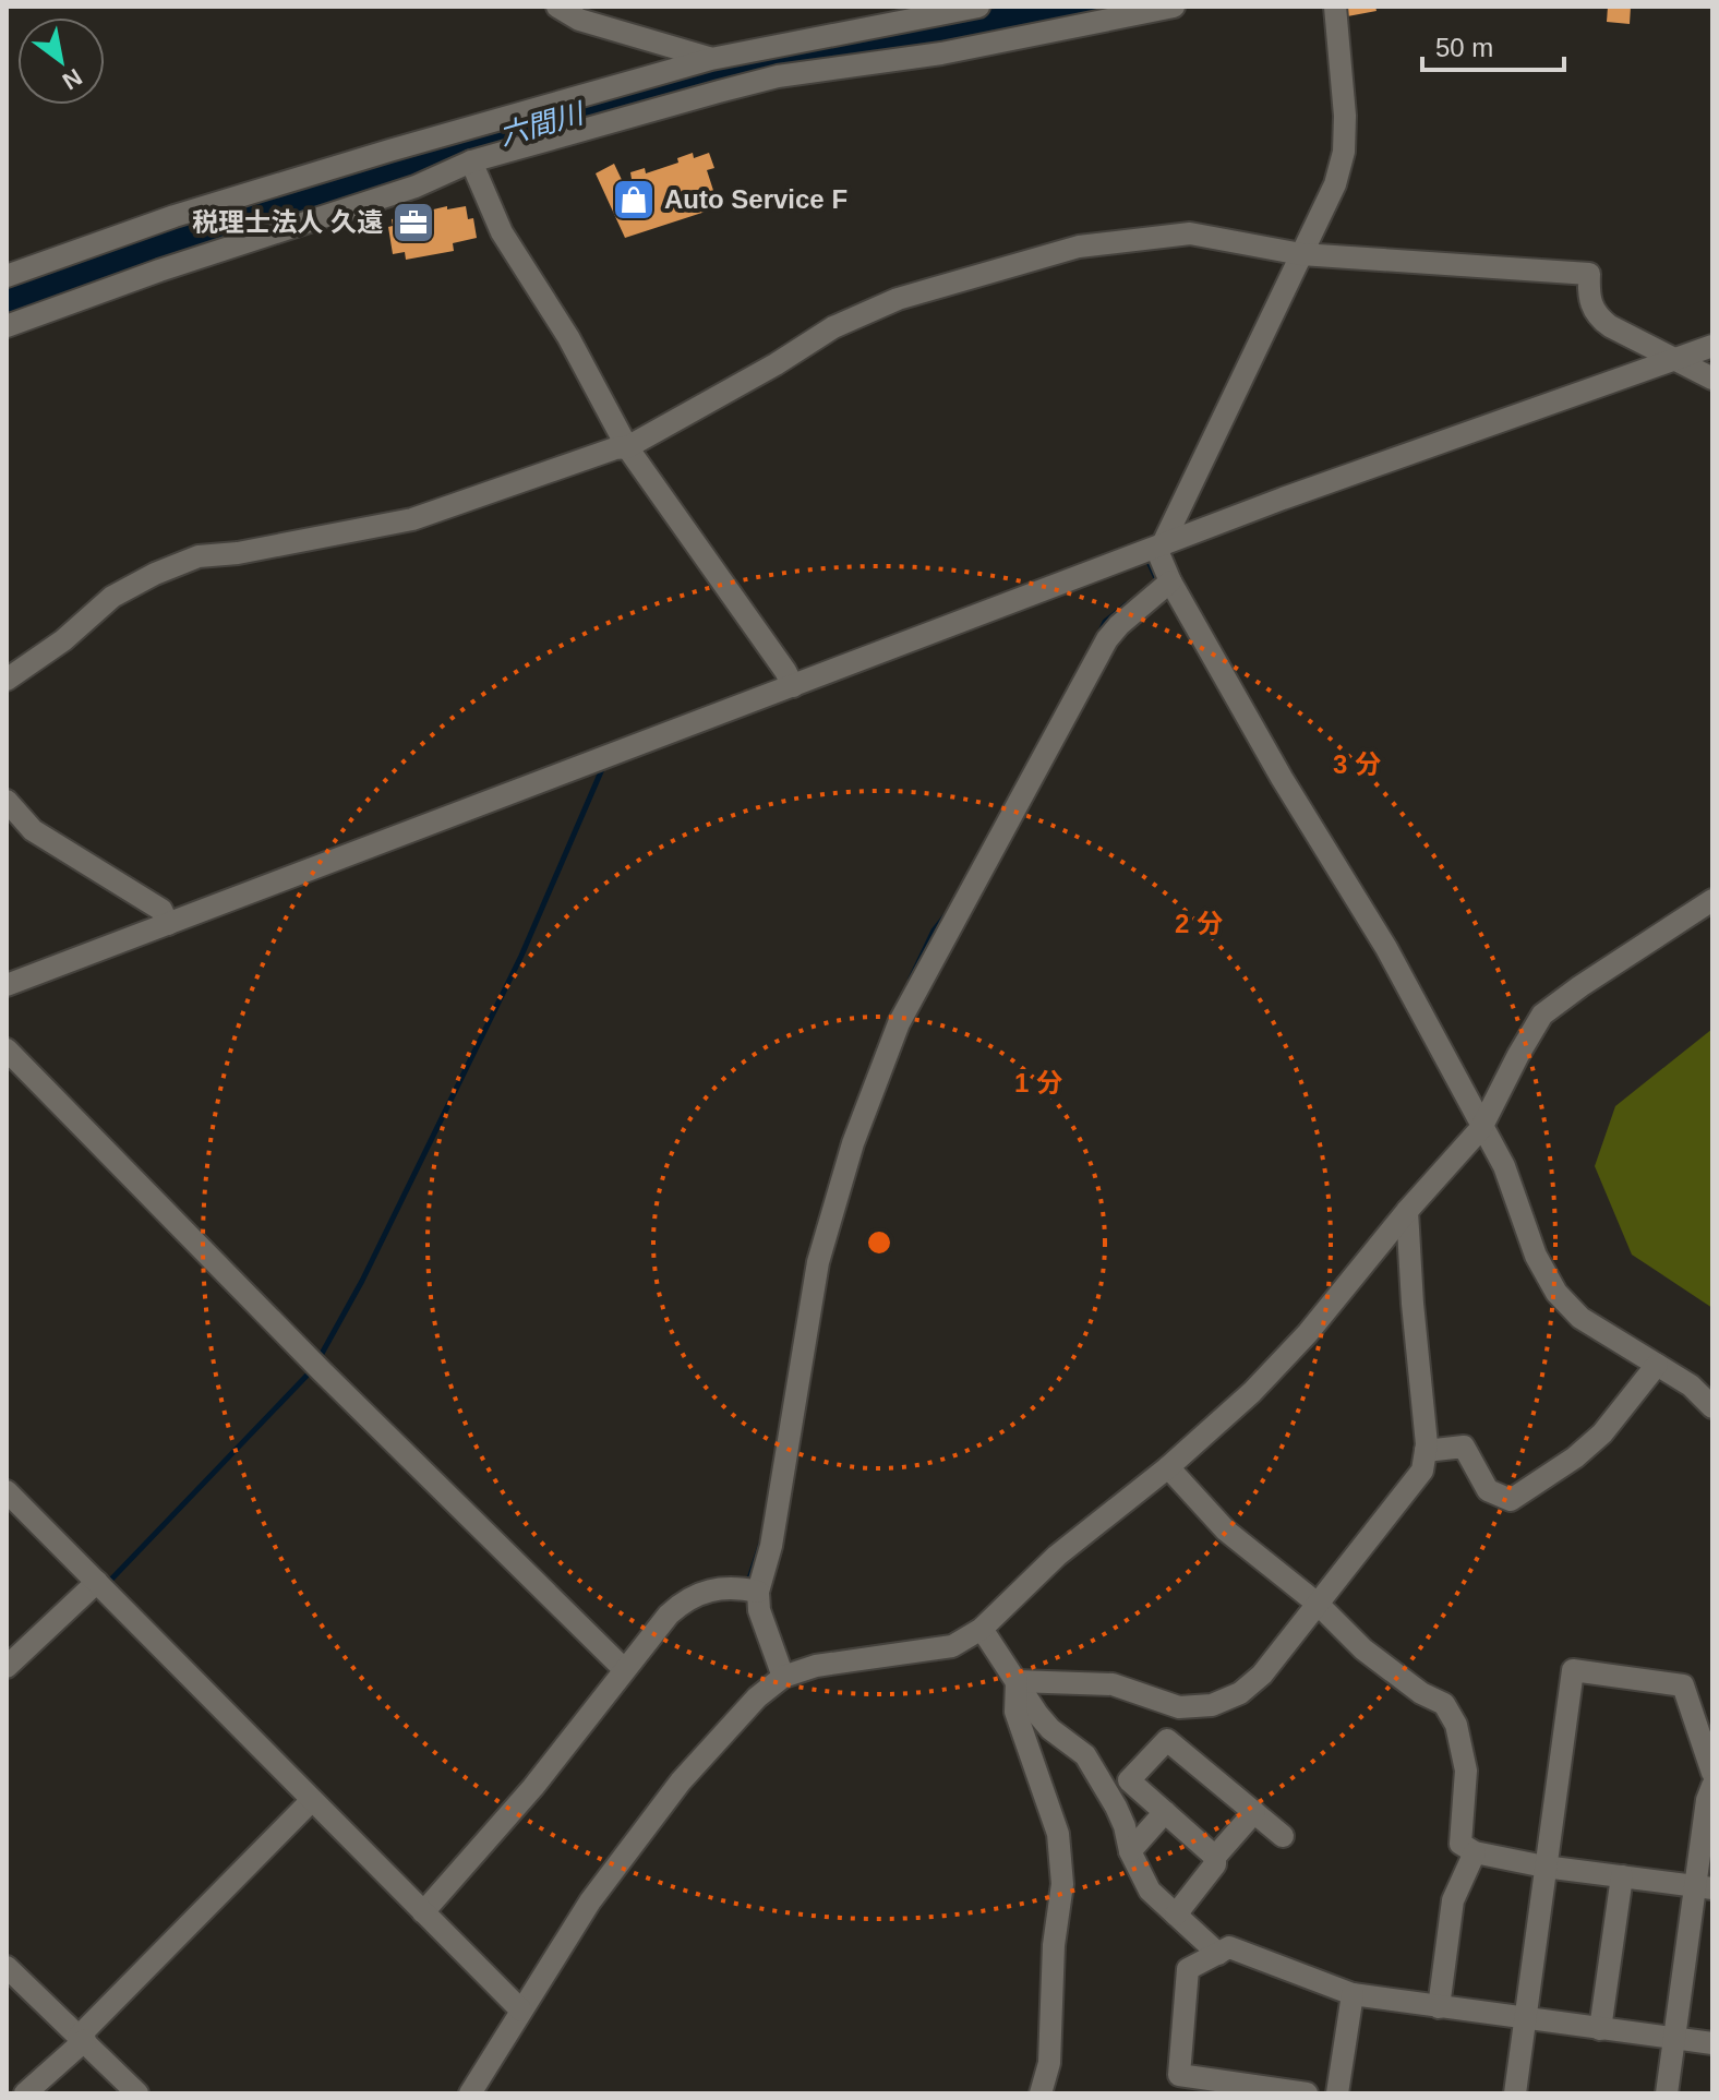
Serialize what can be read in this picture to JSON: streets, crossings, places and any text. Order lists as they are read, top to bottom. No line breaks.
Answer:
{"water":["六間川"],"places":{"shop":["Auto Service F"],"office":["税理士法人 久遠"]},"scale_bar":"50 m","north":"bottom right","rings":["3 分","2 分","1 分"]}
